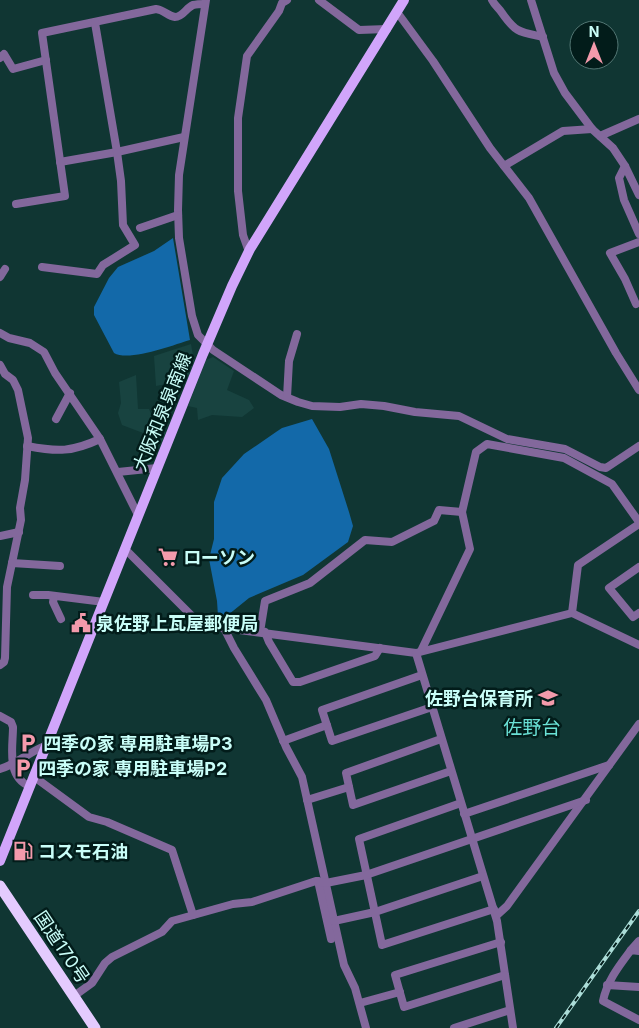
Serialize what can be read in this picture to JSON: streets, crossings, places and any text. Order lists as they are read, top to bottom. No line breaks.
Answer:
{"streets":{"highway":["国道170号"],"main road":["大阪和泉泉南線"]},"districts":["佐野台"],"places":{"supermarket":["ローソン"],"public building":["泉佐野上瓦屋郵便局"],"school or university":["佐野台保育所"],"parking":["四季の家 専用駐車場P3","四季の家 専用駐車場P2"],"fuel station":["コスモ石油"]},"north":"top"}
